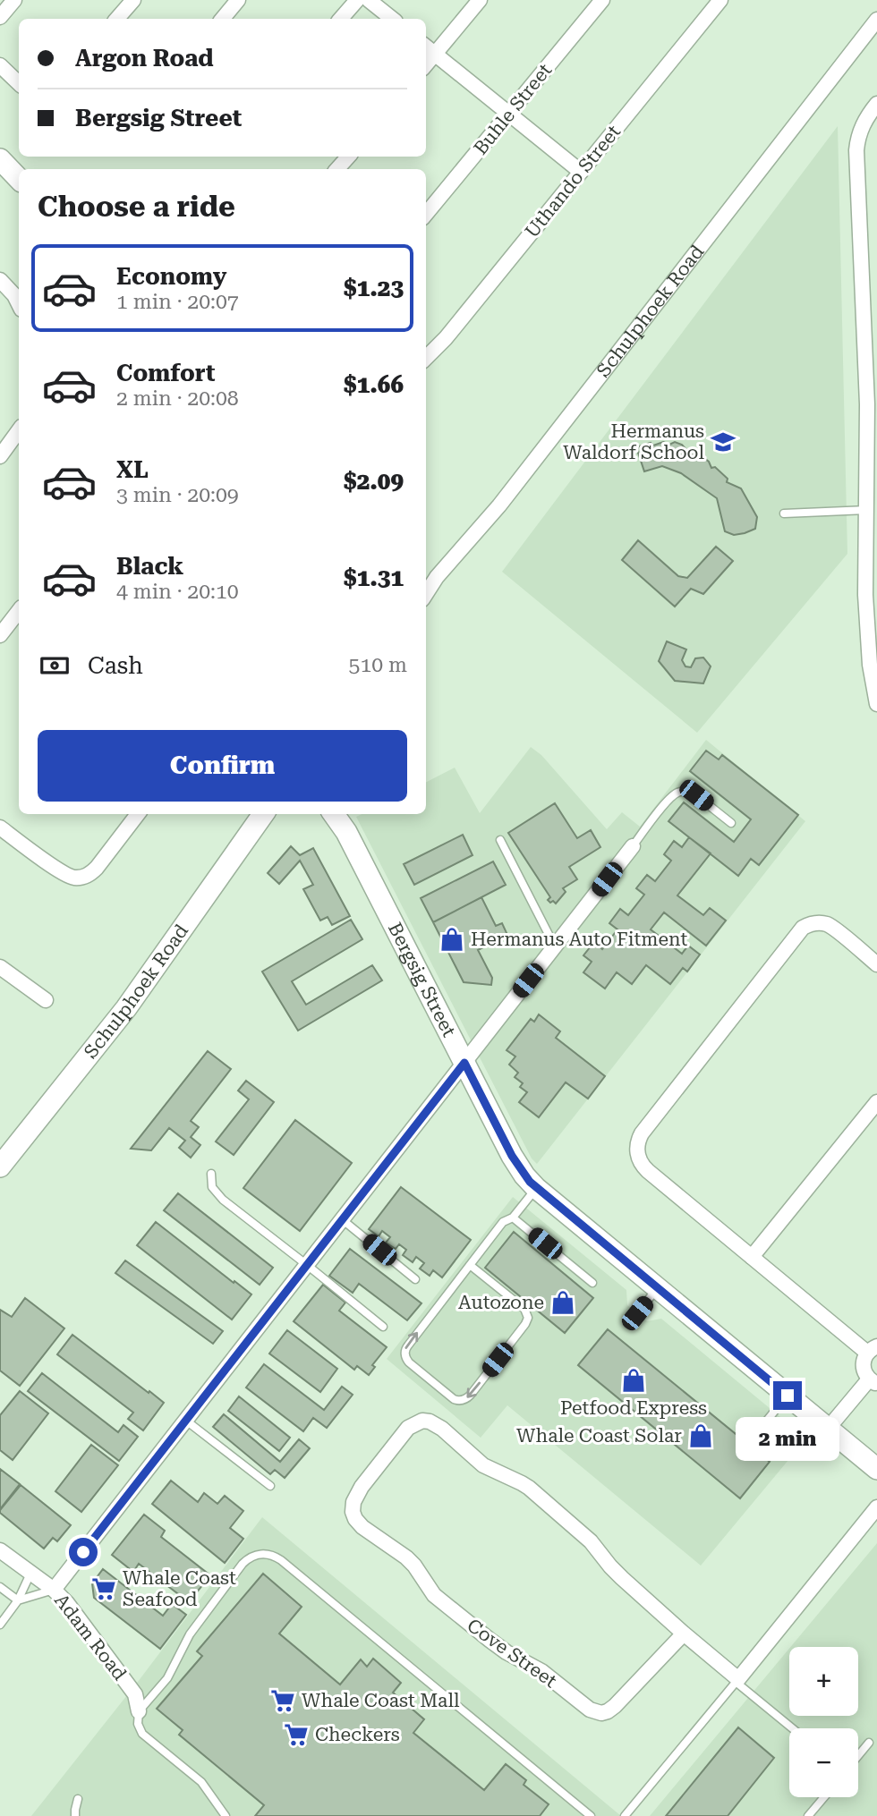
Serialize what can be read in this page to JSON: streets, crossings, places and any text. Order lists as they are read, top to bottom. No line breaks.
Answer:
{"streets":{"street":["Buhle Street","Uthando Street","Schulphoek Road","Bergsig Street","Adam Road","Cove Street"]},"places":{"school or university":["Hermanus Waldorf School"],"shop":["Hermanus Auto Fitment","Autozone","Petfood Express","Whale Coast Solar"],"supermarket":["Whale Coast Seafood","Whale Coast Mall","Checkers"]},"page":{"banner":["Argon Road","Bergsig Street"],"heading":"Choose a ride","list":[{"name":"Economy","note":"1 min · 20:07","value":"$1.23"},{"name":"Comfort","note":"2 min · 20:08","value":"$1.66"},{"name":"XL","note":"3 min · 20:09","value":"$2.09"},{"name":"Black","note":"4 min · 20:10","value":"$1.31"}],"pay":["Cash","510 m"],"buttons":"Confirm","bubble":"2 min","map_buttons":["+","−"]}}
